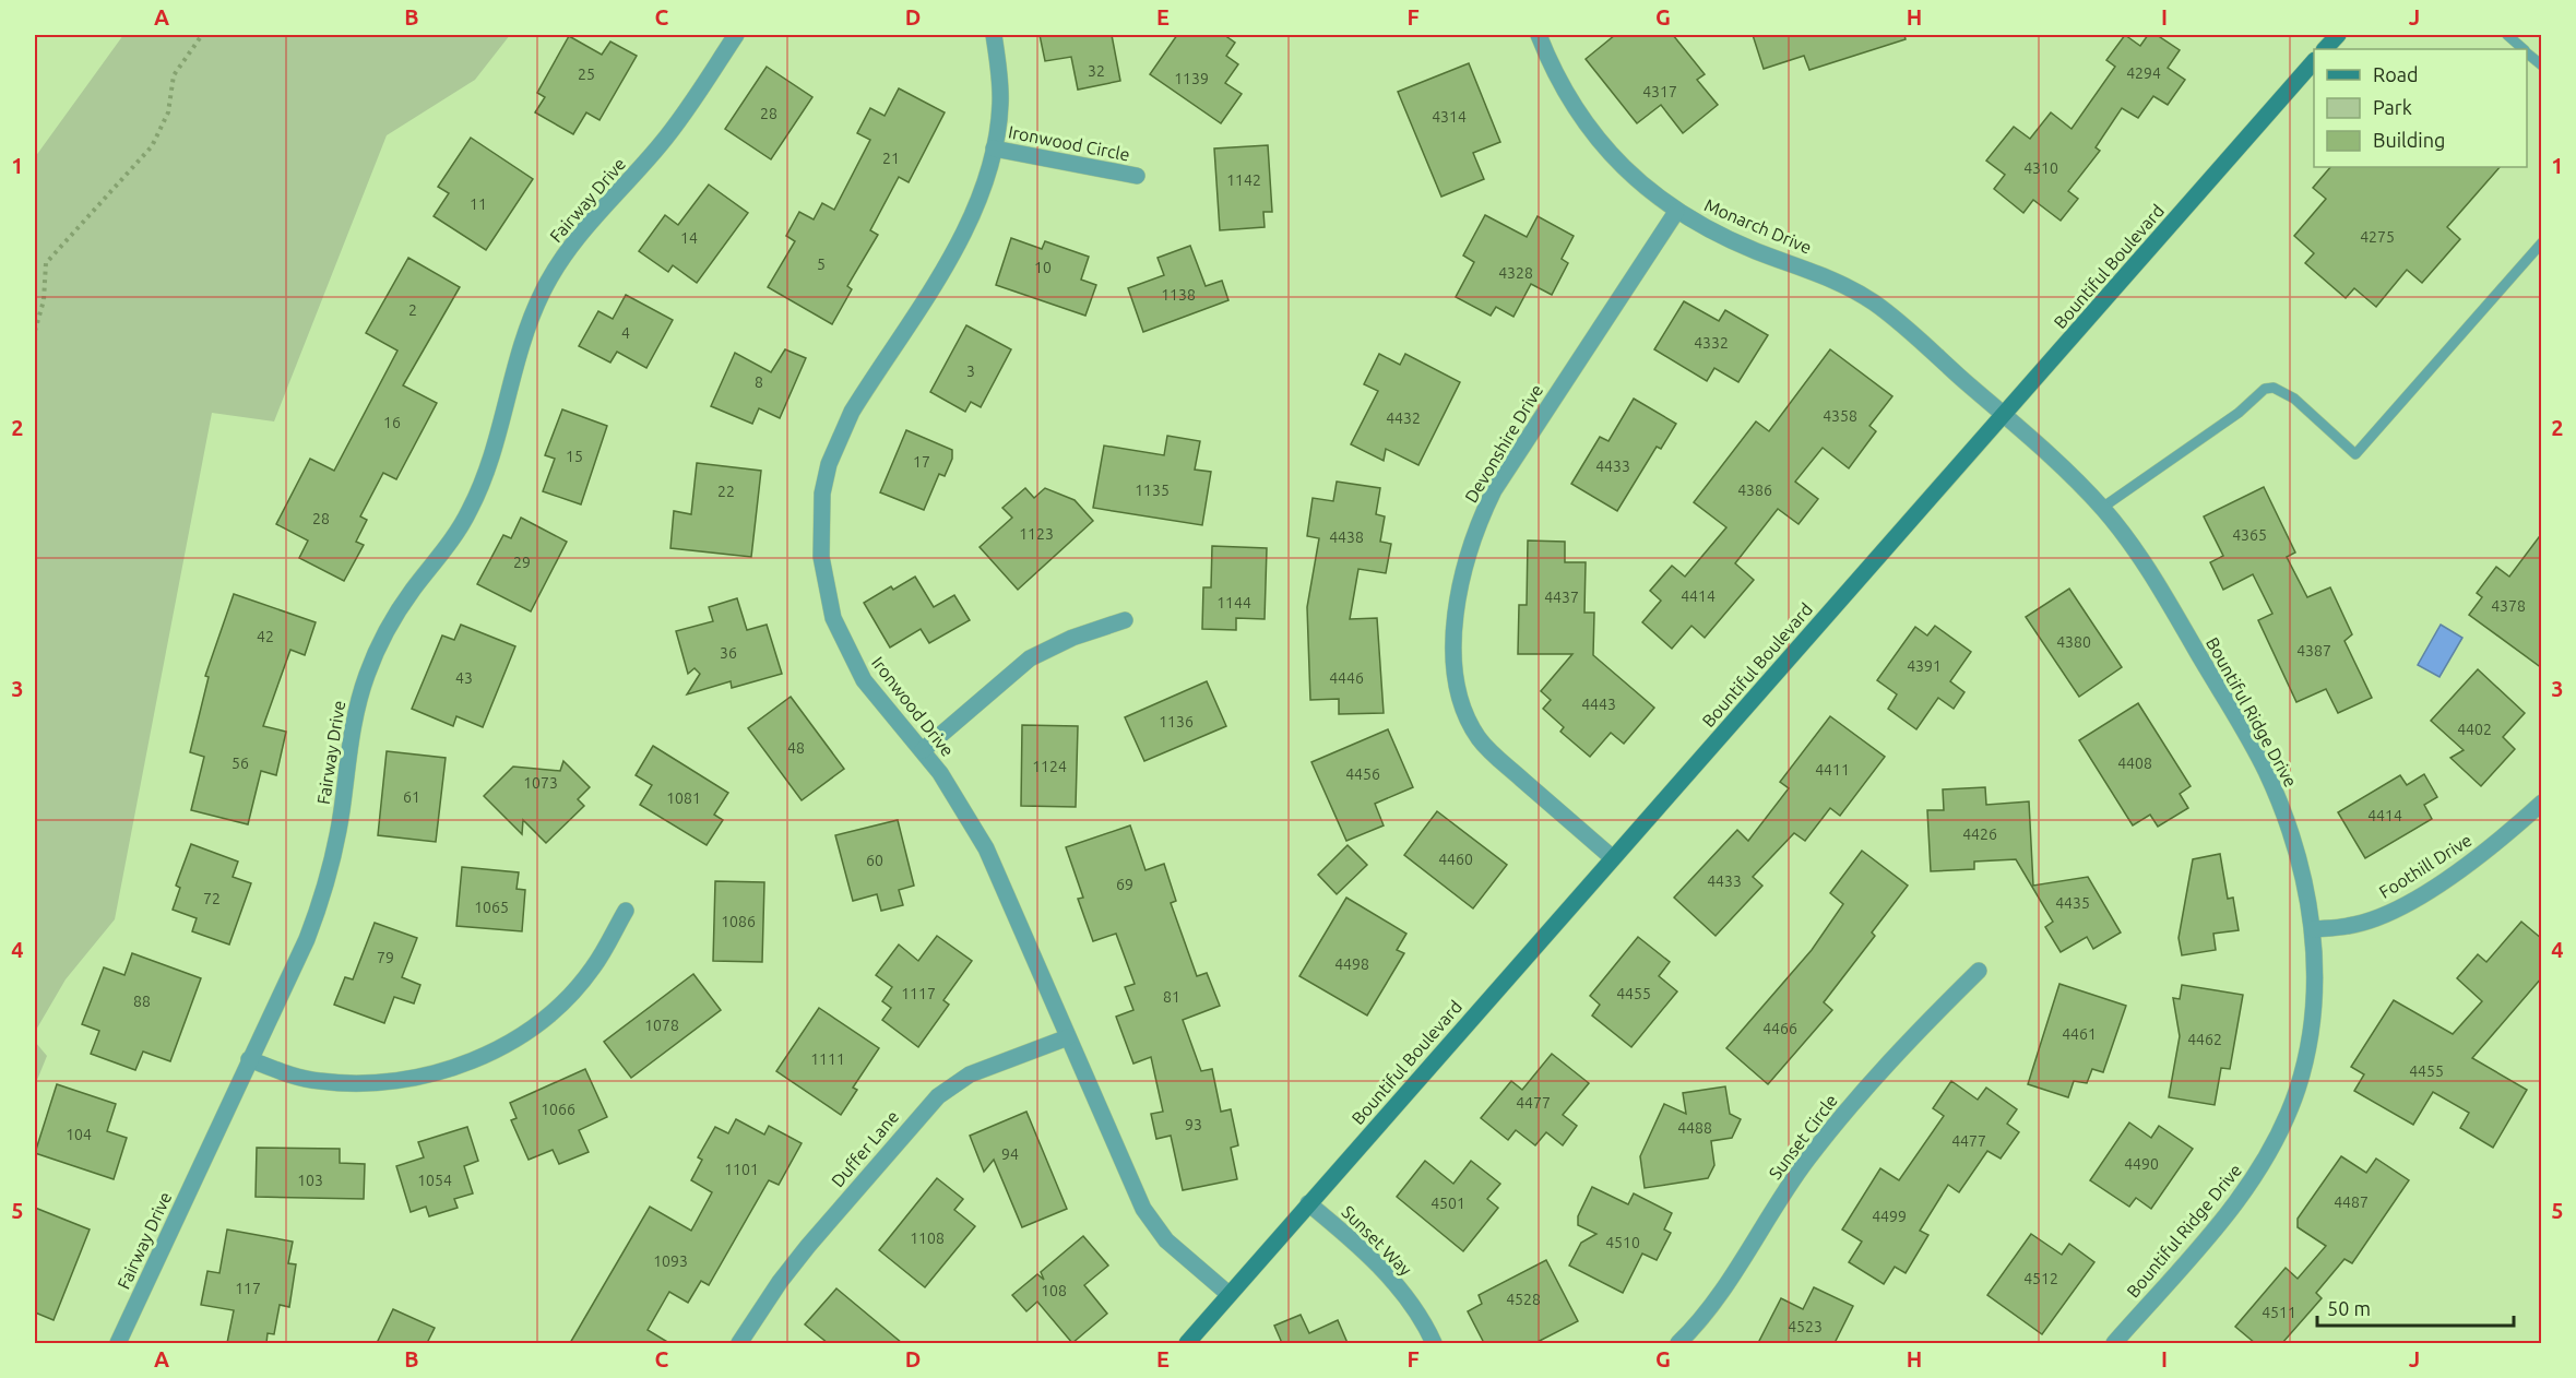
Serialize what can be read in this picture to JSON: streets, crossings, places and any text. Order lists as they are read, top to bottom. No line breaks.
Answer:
{"streets":{"main road":["Bountiful Boulevard"],"street":["Ironwood Circle","Fairway Drive","Monarch Drive","Devonshire Drive","Ironwood Drive","Bountiful Ridge Drive","Foothill Drive","Sunset Circle","Duffer Lane","Sunset Way"]},"crossings":[["Ironwood Circle","Ironwood Drive"],["Monarch Drive","Bountiful Boulevard"],["Monarch Drive","Devonshire Drive"],["Monarch Drive","Bountiful Ridge Drive"],["Bountiful Boulevard","Devonshire Drive"],["Bountiful Boulevard","Ironwood Drive"],["Bountiful Boulevard","Bountiful Ridge Drive"],["Bountiful Boulevard","Sunset Way"],["Ironwood Drive","Duffer Lane"],["Bountiful Ridge Drive","Foothill Drive"]],"house_numbers":["32","4294","25","1139","4317","28","4314","21","4310","1142","11","4275","14","5","10","4328","1138","2","4","4332","3","8","4358","4432","16","15","17","4433","1135","4386","22","28","1123","4365","4438","29","4414","4437","1144","4378","42","4380","4387","36","4391","43","4446","4443","1136","4402","48","56","4408","1124","4411","4456","1073","61","1081","4414","4426","4460","60","4433","69","72","4435","1065","1086","79","4498","1117","4455","81","88","1078","4466","4461","4462","1111","4455","4477","1066","93","4488","104","4477","94","4490","1101","103","1054","4487","4501","4499","1108","4510","1093","4512","117","108","4528","4511","4523"],"legend":["Road","Park","Building"],"scale_bar":"50 m","grid":{"columns":["A","B","C","D","E","F","G","H","I","J"],"rows":["1","2","3","4","5"]}}
